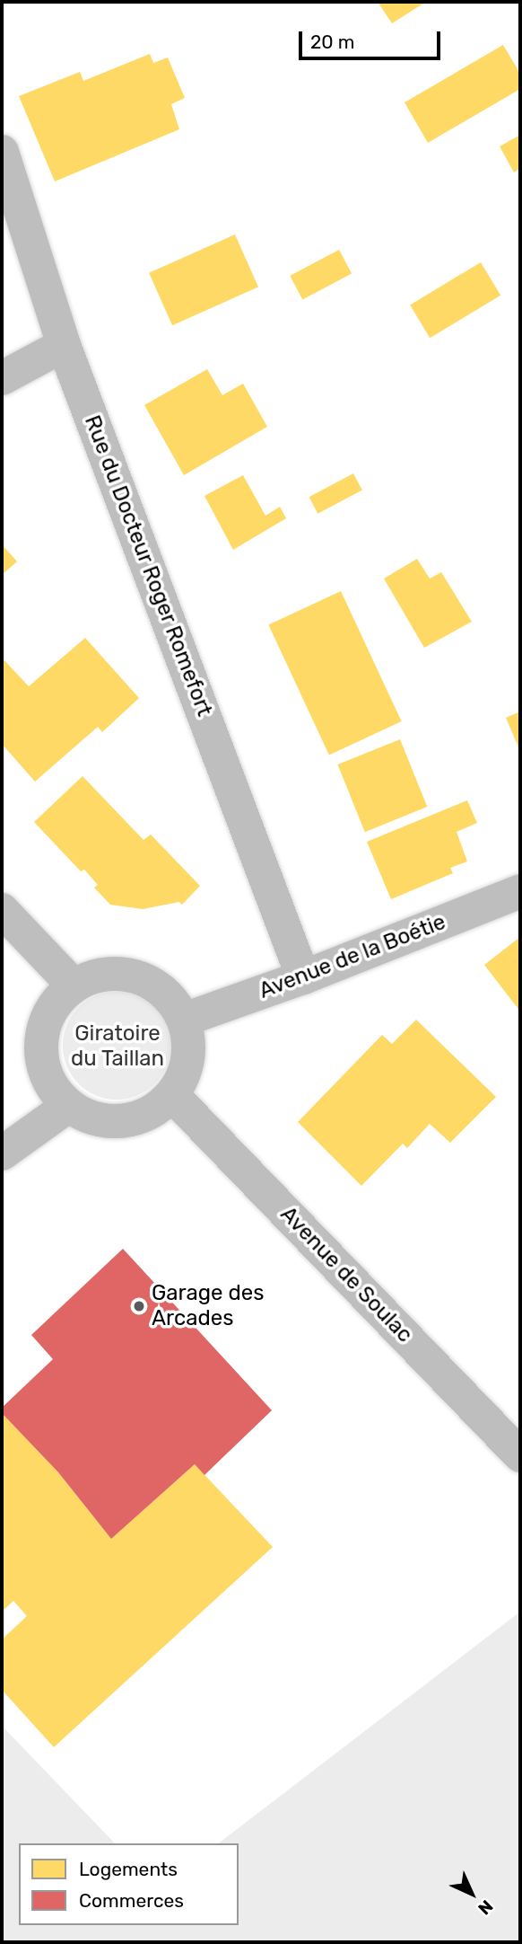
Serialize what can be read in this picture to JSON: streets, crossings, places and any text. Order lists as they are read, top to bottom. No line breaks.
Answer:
{"streets":{"main road":["Rue du Docteur Roger Romefort","Avenue de la Boétie","Avenue de Soulac"]},"crossings":[["Rue du Docteur Roger Romefort","Avenue de la Boétie"],["Avenue de la Boétie","Avenue de Soulac"]],"parks":["Giratoire du Taillan"],"places":["Garage des Arcades"],"legend":["Logements","Commerces"],"scale_bar":"20 m","north":"bottom right"}
